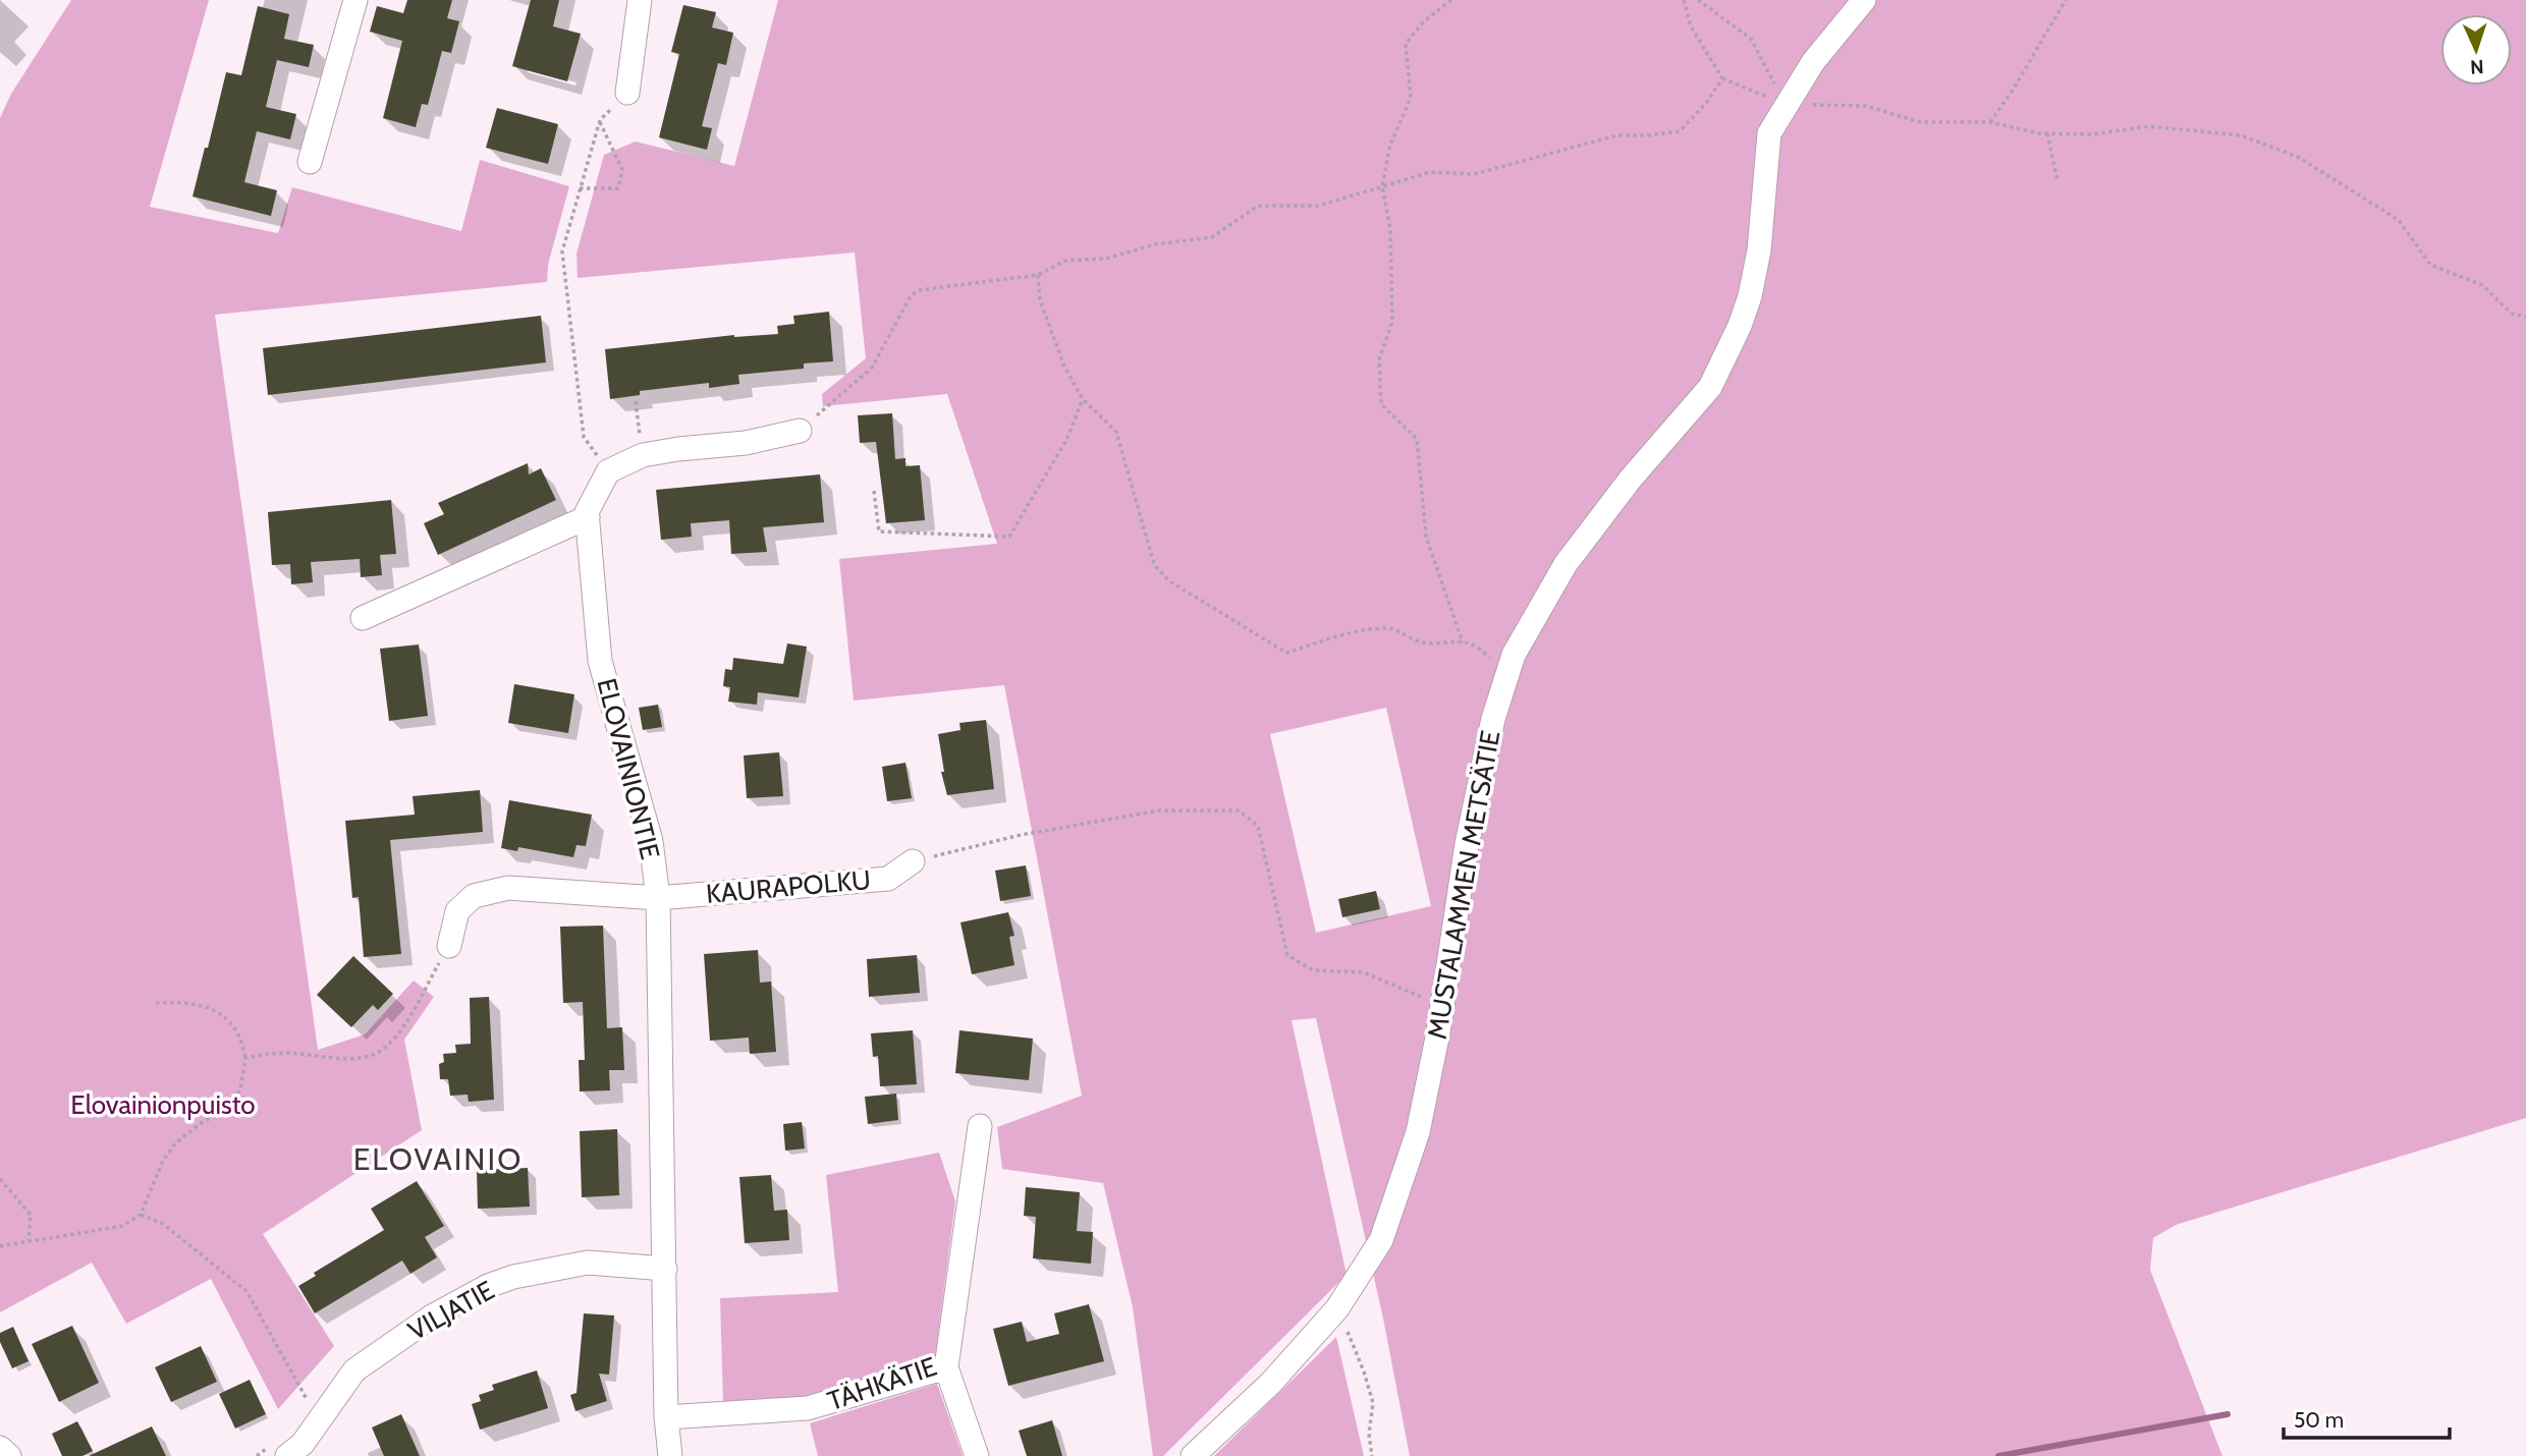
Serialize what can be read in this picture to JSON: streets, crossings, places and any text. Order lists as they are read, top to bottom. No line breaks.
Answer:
{"streets":{"street":["ELOVAINIONTIE","MUSTALAMMEN METSÄTIE","KAURAPOLKU","VILJATIE","TÄHKÄTIE"]},"crossings":[["ELOVAINIONTIE","KAURAPOLKU"],["ELOVAINIONTIE","VILJATIE"],["ELOVAINIONTIE","TÄHKÄTIE"]],"districts":["ELOVAINIO"],"parks":["Elovainionpuisto"],"scale_bar":"50 m","north":"bottom"}
